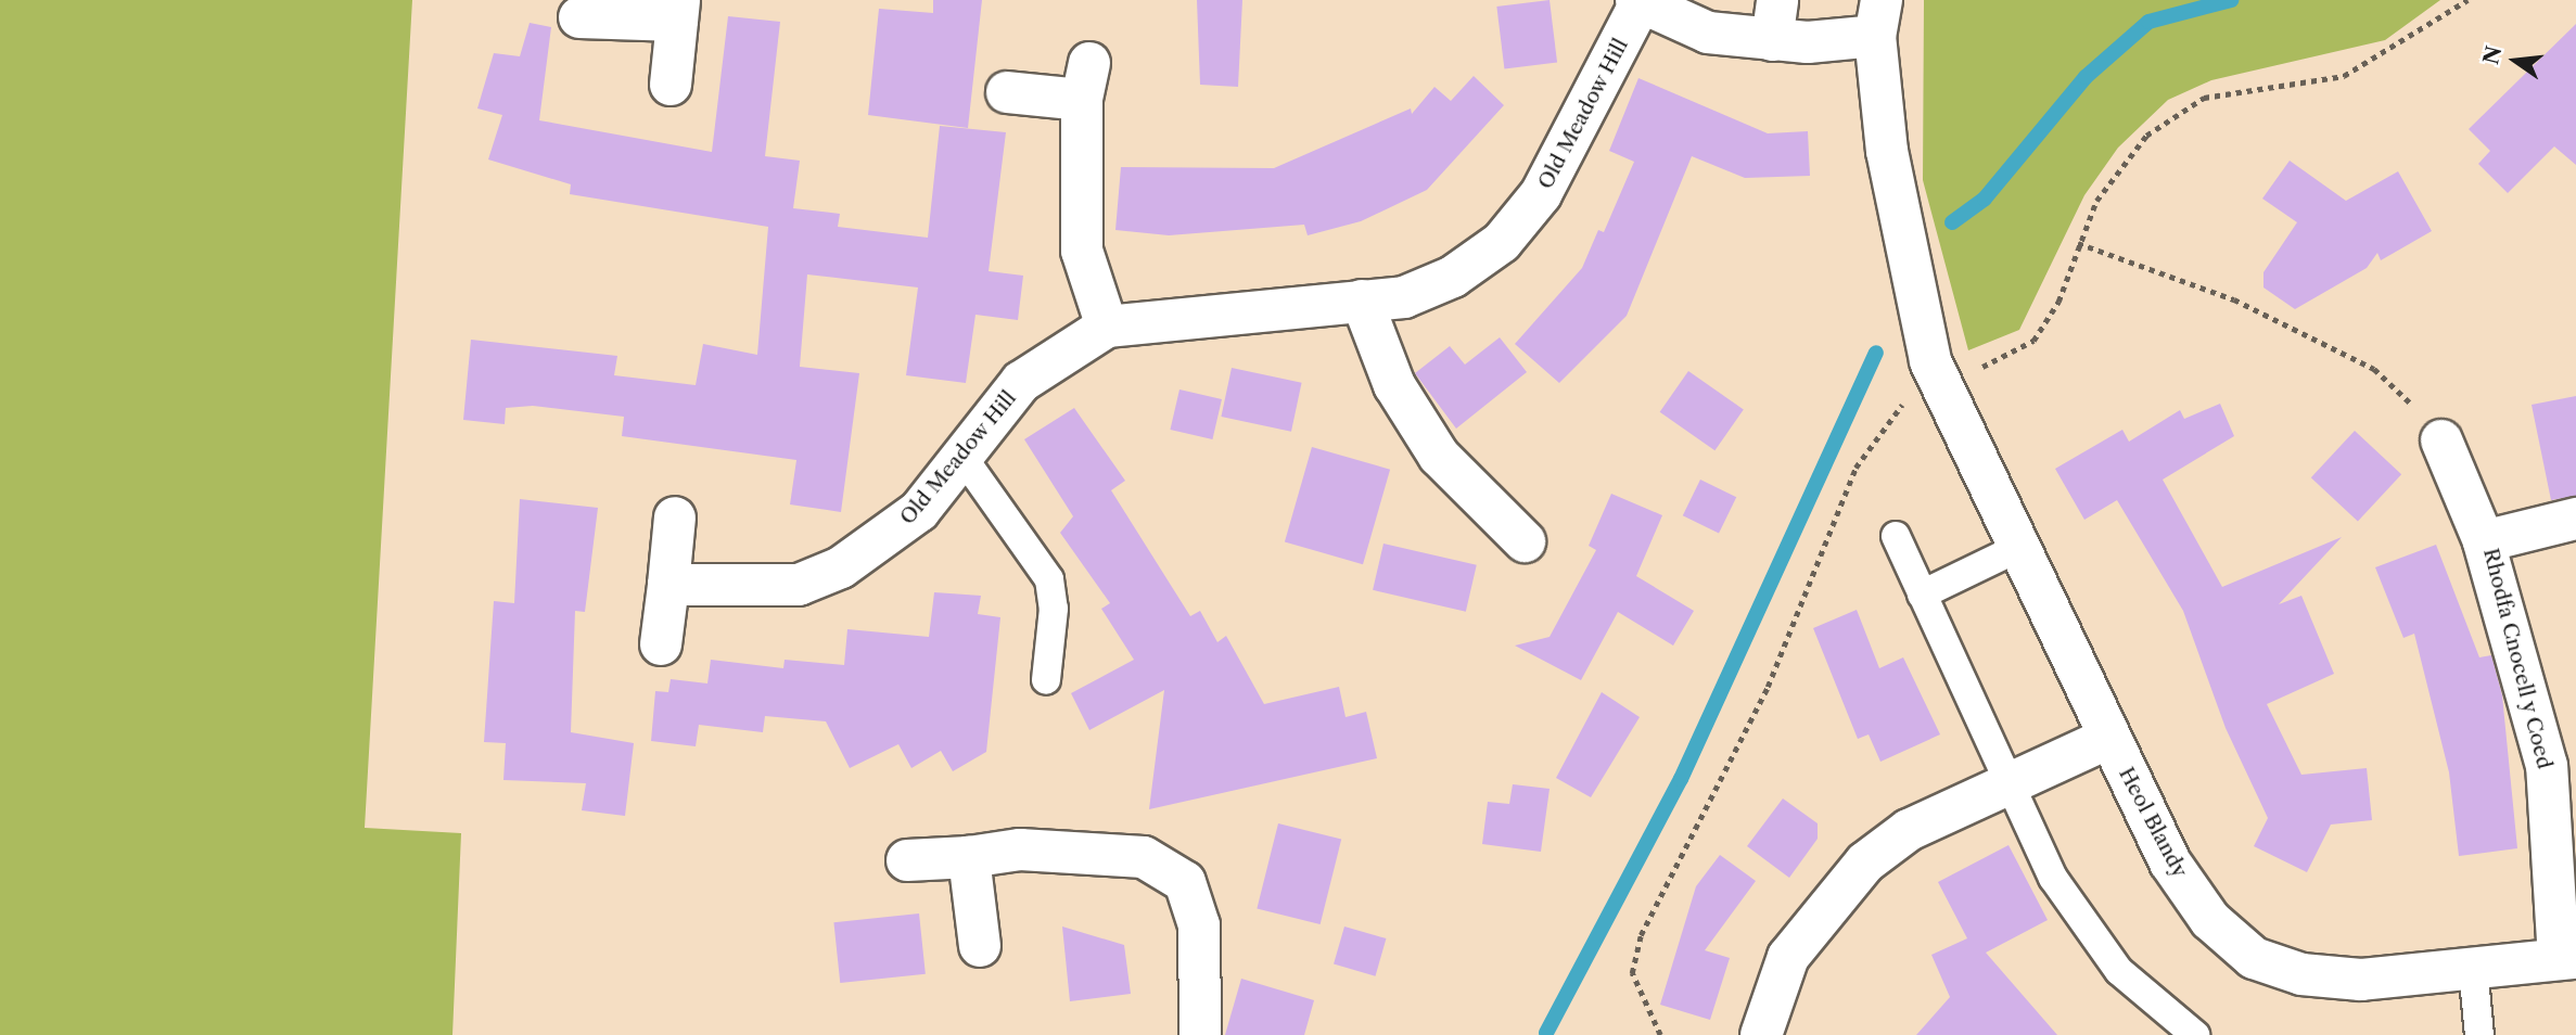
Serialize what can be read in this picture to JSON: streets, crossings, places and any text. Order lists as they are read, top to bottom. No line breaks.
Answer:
{"streets":{"street":["Old Meadow Hill","Rhodfa Cnocell y Coed","Heol Blandy"]},"crossings":[["Rhodfa Cnocell y Coed","Heol Blandy"]],"north":"left"}
